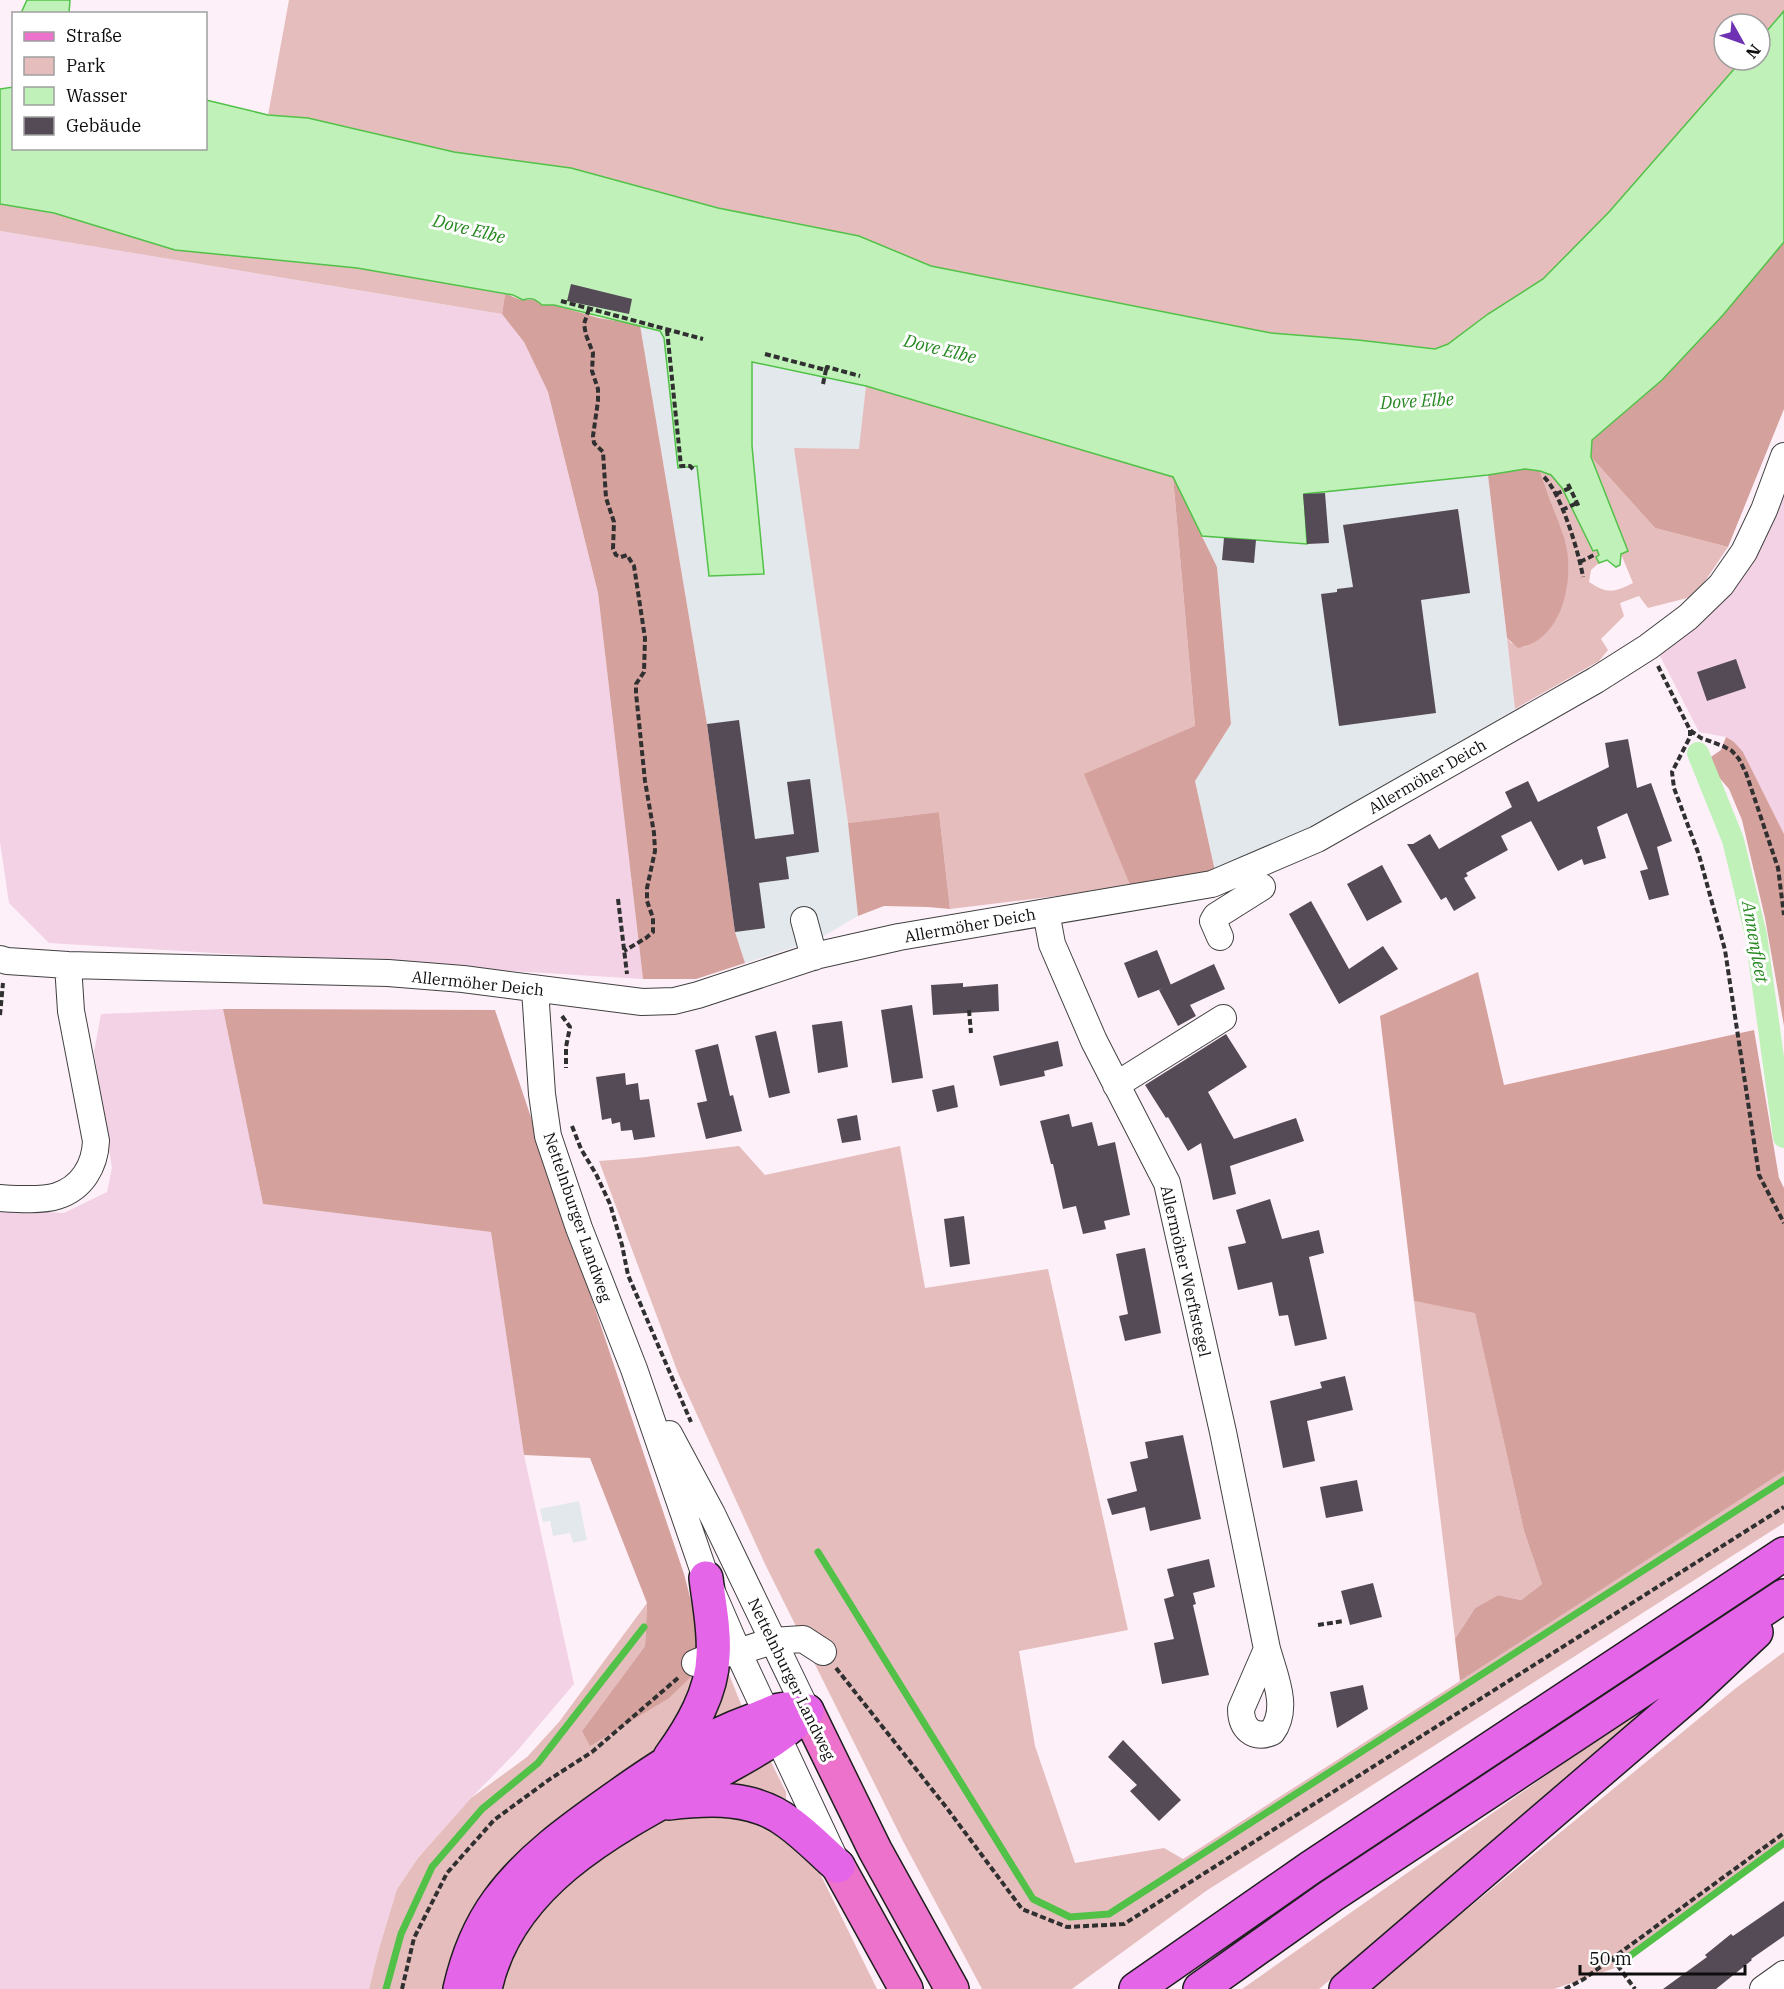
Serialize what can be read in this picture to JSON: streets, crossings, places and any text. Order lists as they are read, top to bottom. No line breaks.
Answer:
{"streets":{"main road":["Nettelnburger Landweg"],"street":["Allermöher Deich","Allermöher Werftstegel"]},"crossings":[["Allermöher Deich","Nettelnburger Landweg"],["Allermöher Deich","Allermöher Werftstegel"]],"water":["Dove Elbe","Annenfleet"],"legend":["Straße","Park","Wasser","Gebäude"],"scale_bar":"50 m","north":"bottom right"}
